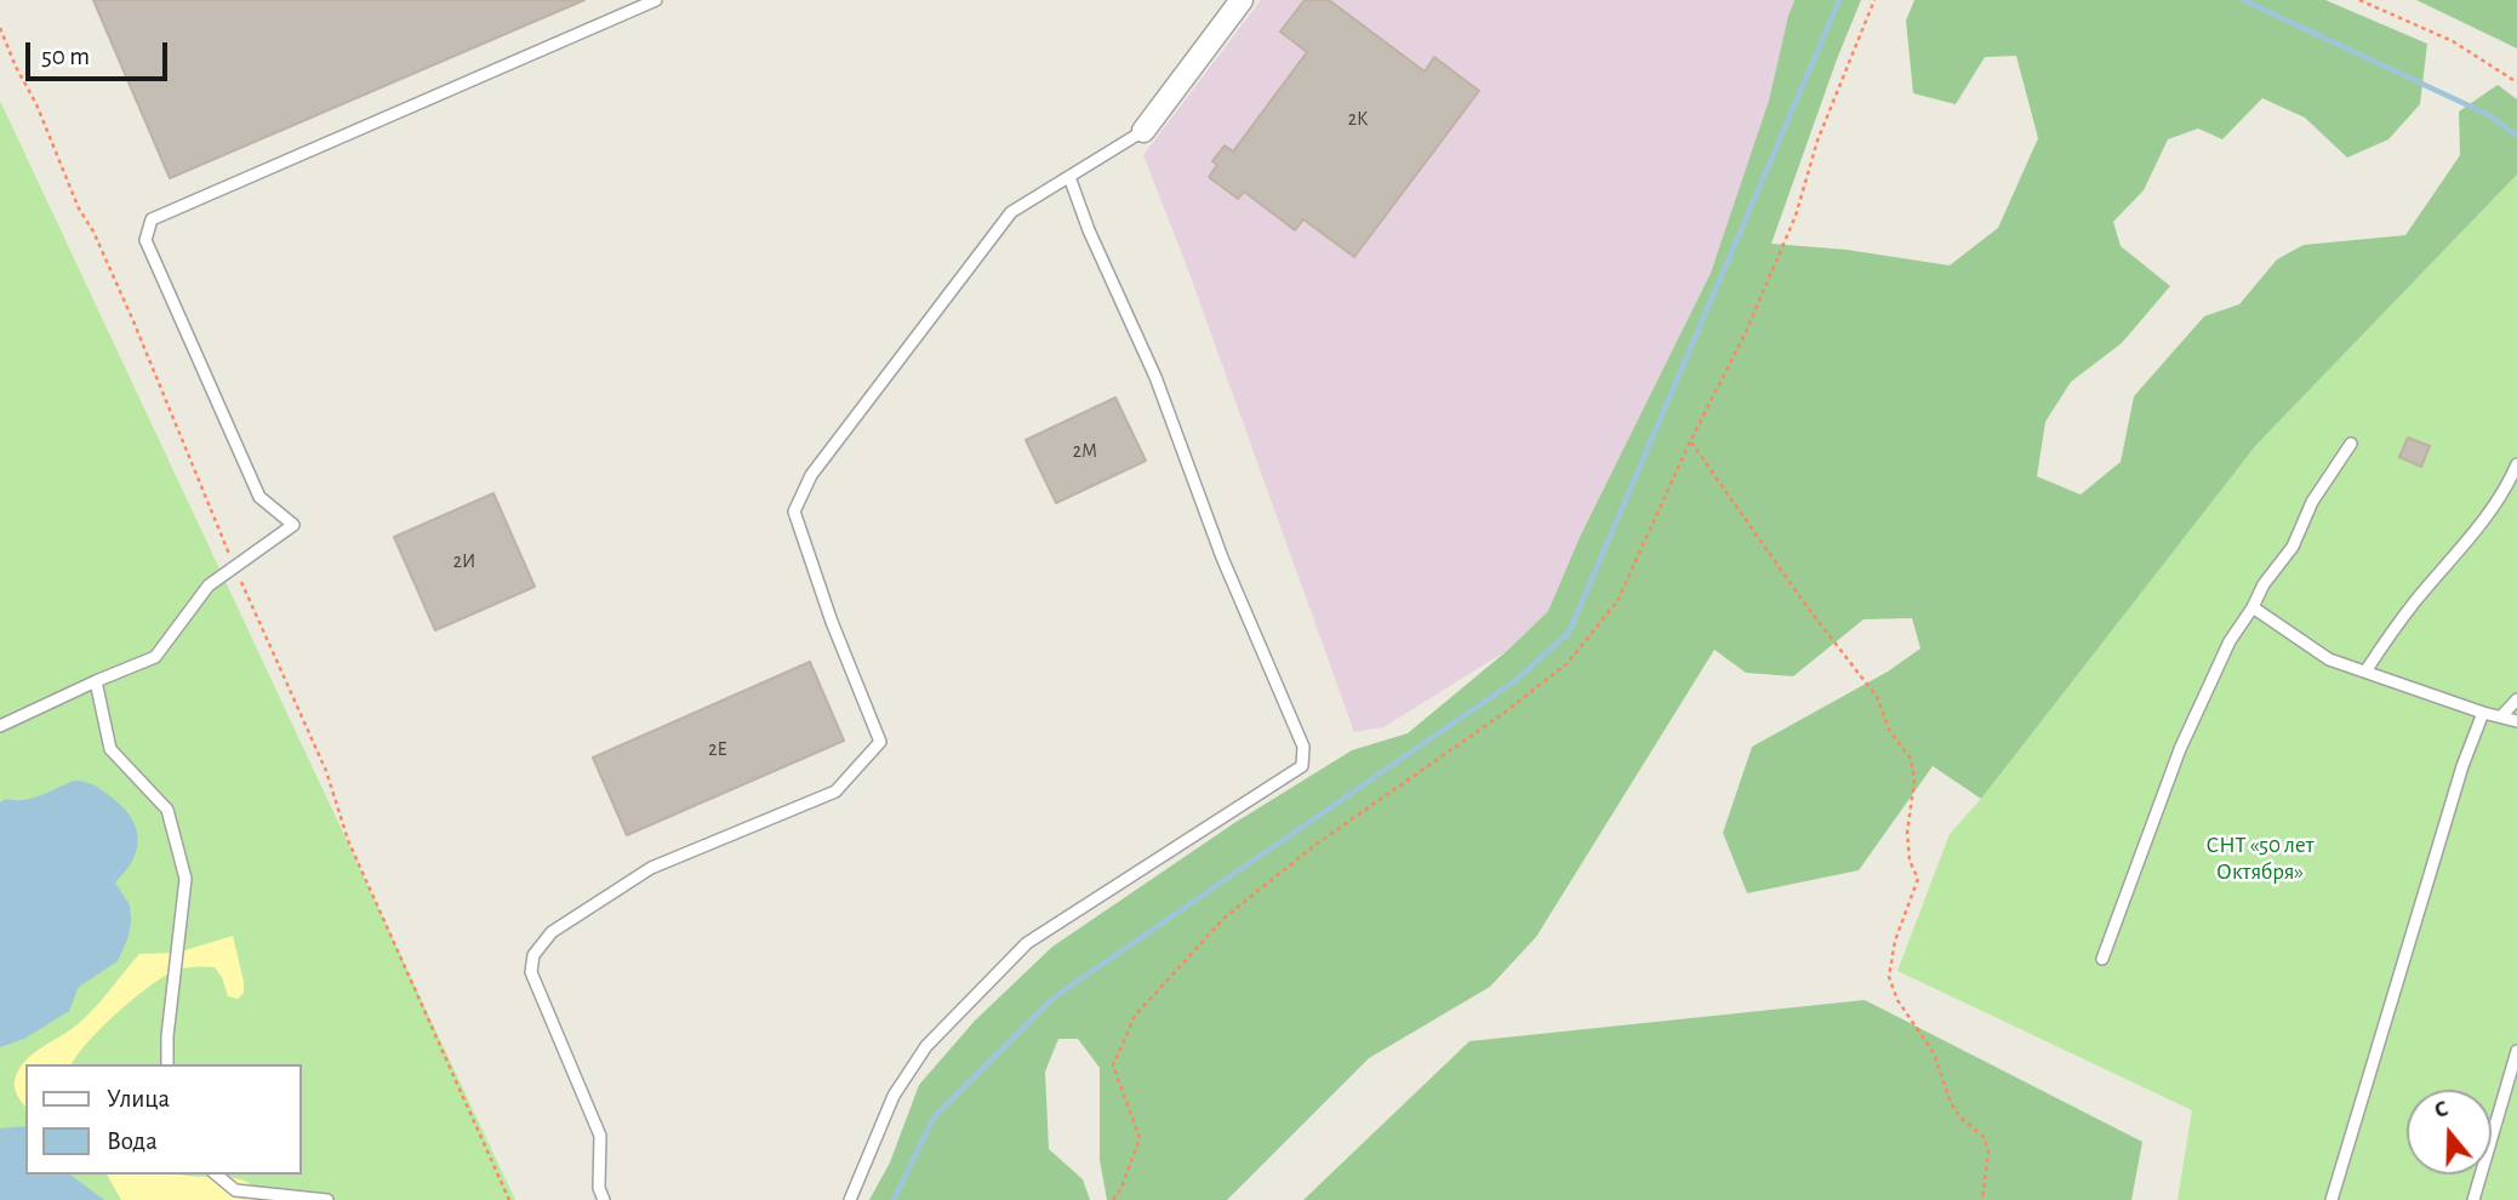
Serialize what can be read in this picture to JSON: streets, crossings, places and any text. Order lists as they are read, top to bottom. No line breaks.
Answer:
{"parks":["СНТ «50 лет Октября»"],"house_numbers":["2К","2М","2И","2Е"],"legend":["Улица","Вода"],"scale_bar":"50 m","north":"top"}
